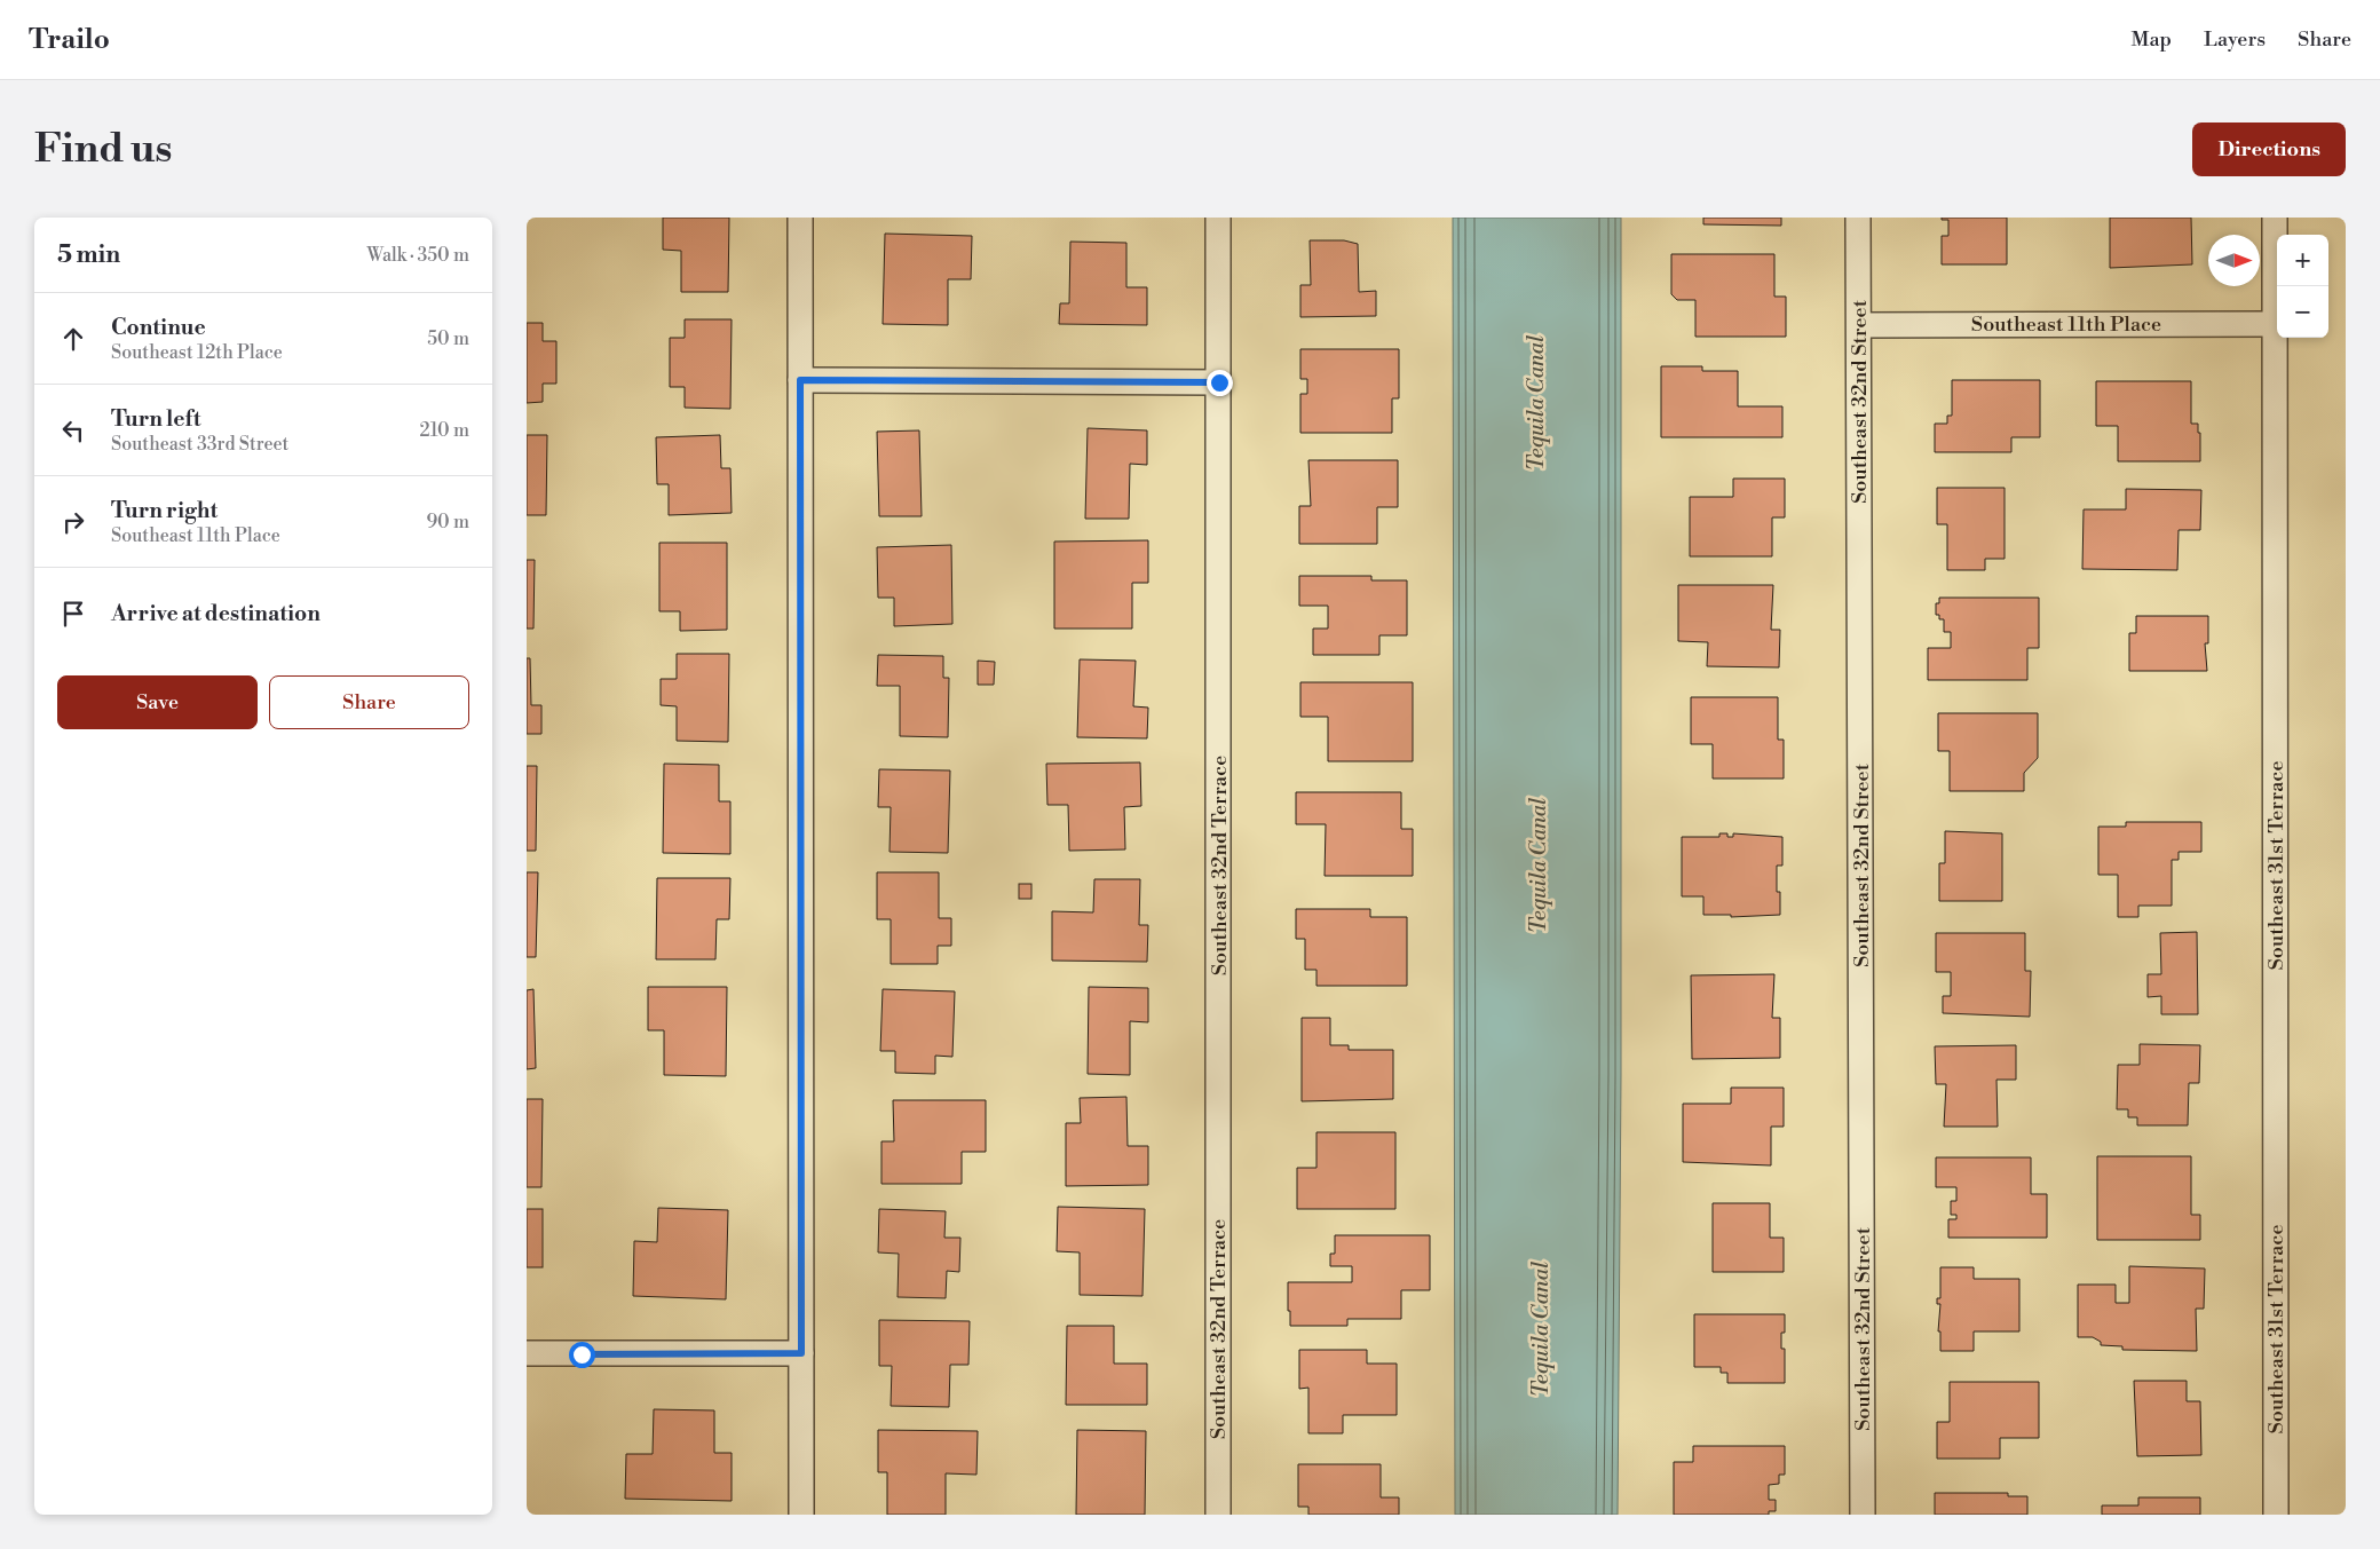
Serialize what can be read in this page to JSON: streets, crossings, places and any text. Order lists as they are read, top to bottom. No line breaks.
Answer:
{"streets":{"street":["Southeast 11th Place","Southeast 32nd Street","Southeast 32nd Terrace","Southeast 31st Terrace"]},"crossings":[["Southeast 11th Place","Southeast 32nd Street"],["Southeast 11th Place","Southeast 31st Terrace"]],"water":["Tequila Canal"],"north":"right","page":{"header":"Trailo","nav":["Map","Layers","Share"],"buttons":["Directions",["Save","Share"]],"title":"Find us","heading":["5 min","Walk · 350 m"],"map_buttons":["+","−"],"list":[["Continue","Southeast 12th Place","50 m"],["Turn left","Southeast 33rd Street","210 m"],["Turn right","Southeast 11th Place","90 m"],"Arrive at destination"]}}
